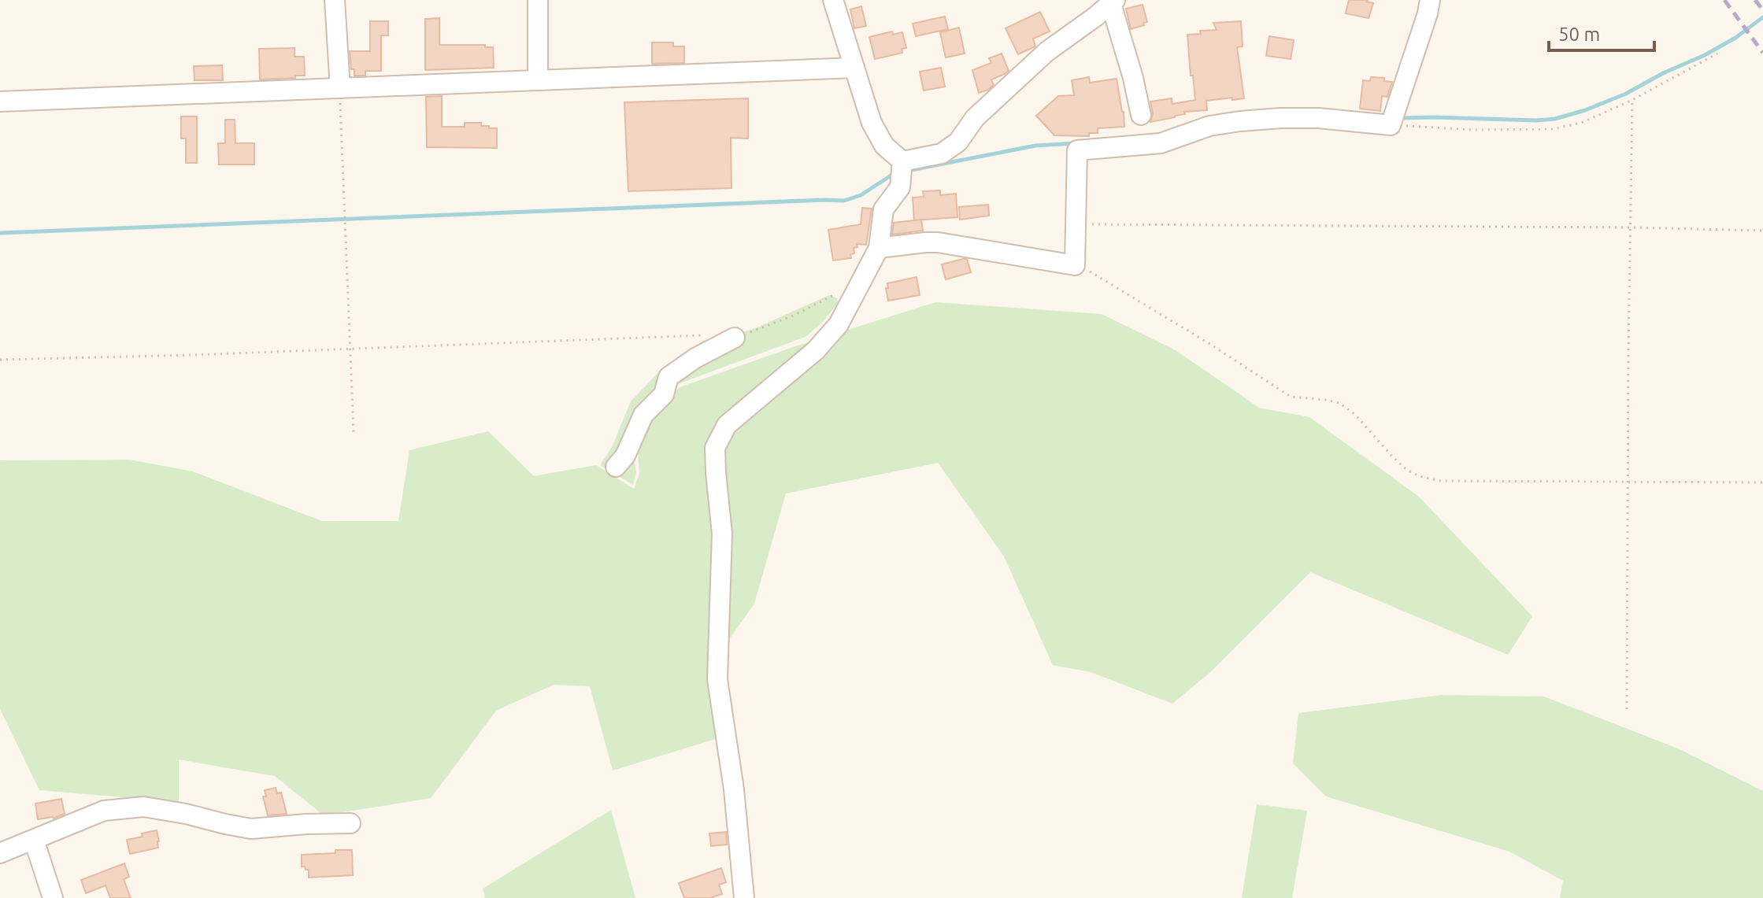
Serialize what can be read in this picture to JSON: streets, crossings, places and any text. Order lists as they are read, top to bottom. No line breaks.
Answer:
{"scale_bar":"50 m"}
